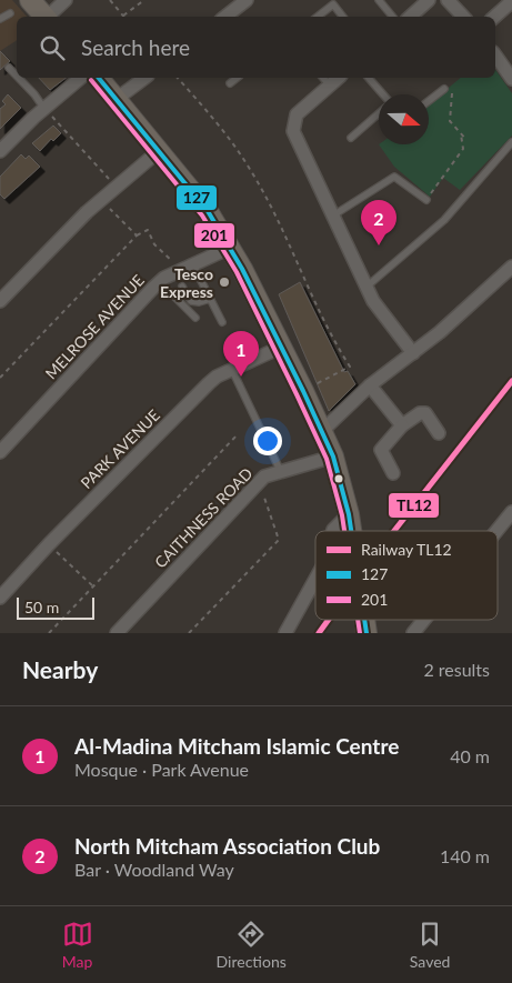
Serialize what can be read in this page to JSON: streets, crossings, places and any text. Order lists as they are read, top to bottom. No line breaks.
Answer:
{"streets":{"street":["MELROSE AVENUE","PARK AVENUE","CAITHNESS ROAD"]},"places":["Tesco Express"],"lines":["transit line 127","transit line 201","rail line TL12"],"legend":["Railway TL12","127","201"],"scale_bar":"50 m","north":"right","page":{"search":"Search here","pins":["2","1"],"scale":"50 m","heading":["Nearby","2 results"],"list":[{"mark":"1","name":"Al-Madina Mitcham Islamic Centre","note":"Mosque · Park Avenue","value":"40 m"},{"mark":"2","name":"North Mitcham Association Club","note":"Bar · Woodland Way","value":"140 m"}],"nav":["Map","Directions","Saved"]}}
